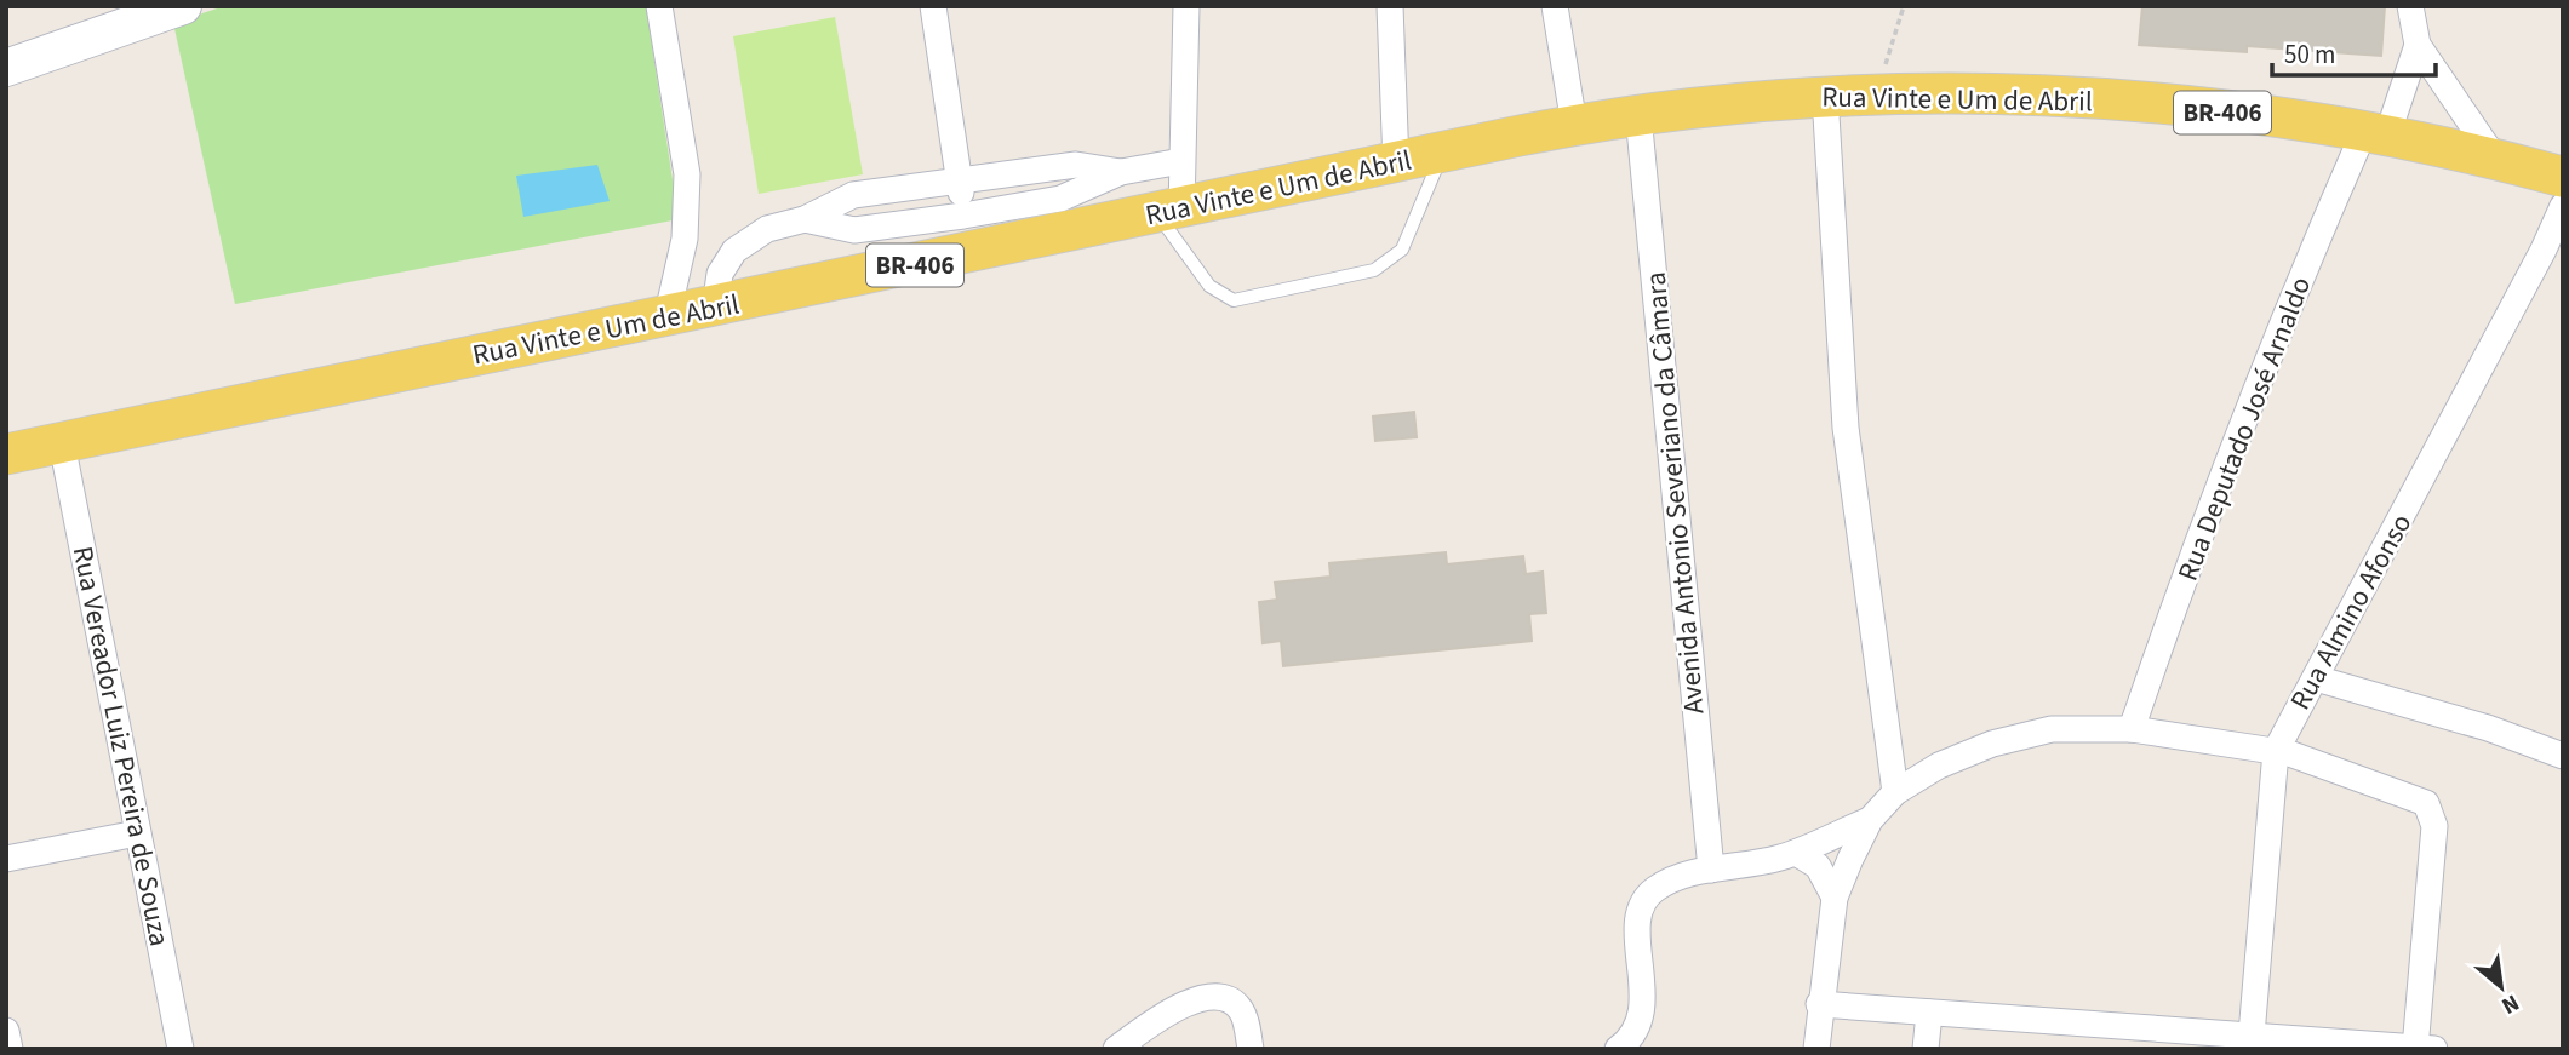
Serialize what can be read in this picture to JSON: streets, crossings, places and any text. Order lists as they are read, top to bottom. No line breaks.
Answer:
{"streets":{"main road":["Rua Vinte e Um de Abril","BR-406"],"street":["Rua Deputado José Arnaldo","Avenida Antonio Severiano da Câmara","Rua Almino Afonso","Rua Vereador Luiz Pereira de Souza"]},"crossings":[["Rua Vinte e Um de Abril","Rua Deputado José Arnaldo"],["Rua Vinte e Um de Abril","Avenida Antonio Severiano da Câmara"],["Rua Vinte e Um de Abril","Rua Vereador Luiz Pereira de Souza"]],"scale_bar":"50 m","north":"bottom right"}
